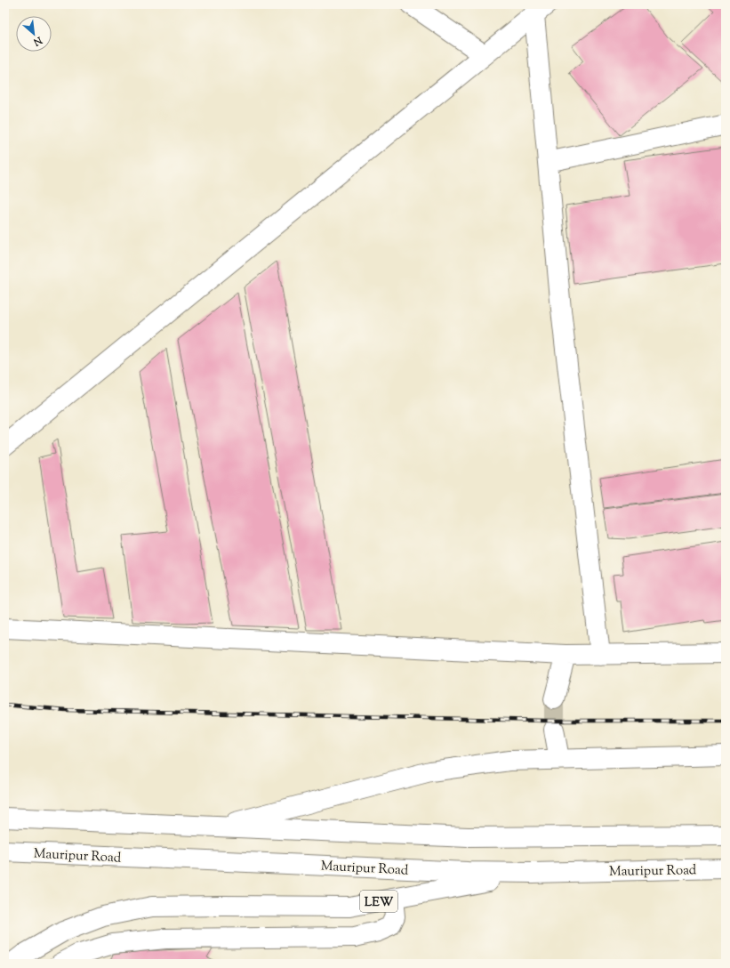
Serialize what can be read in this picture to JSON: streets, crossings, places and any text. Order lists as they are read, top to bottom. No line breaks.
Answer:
{"streets":{"main road":["Mauripur Road","LEW"]},"crossings":[["Mauripur Road","LEW"]],"north":"bottom right"}
